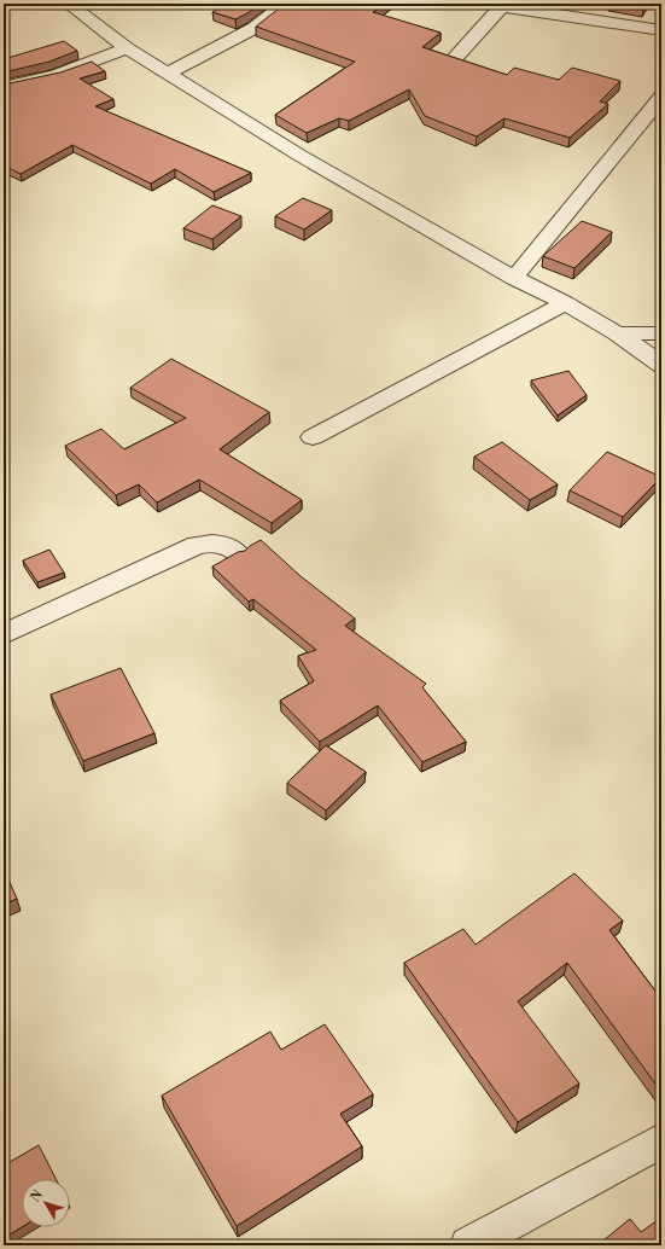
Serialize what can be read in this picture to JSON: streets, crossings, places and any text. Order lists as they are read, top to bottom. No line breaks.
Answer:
{"north":"top left"}
